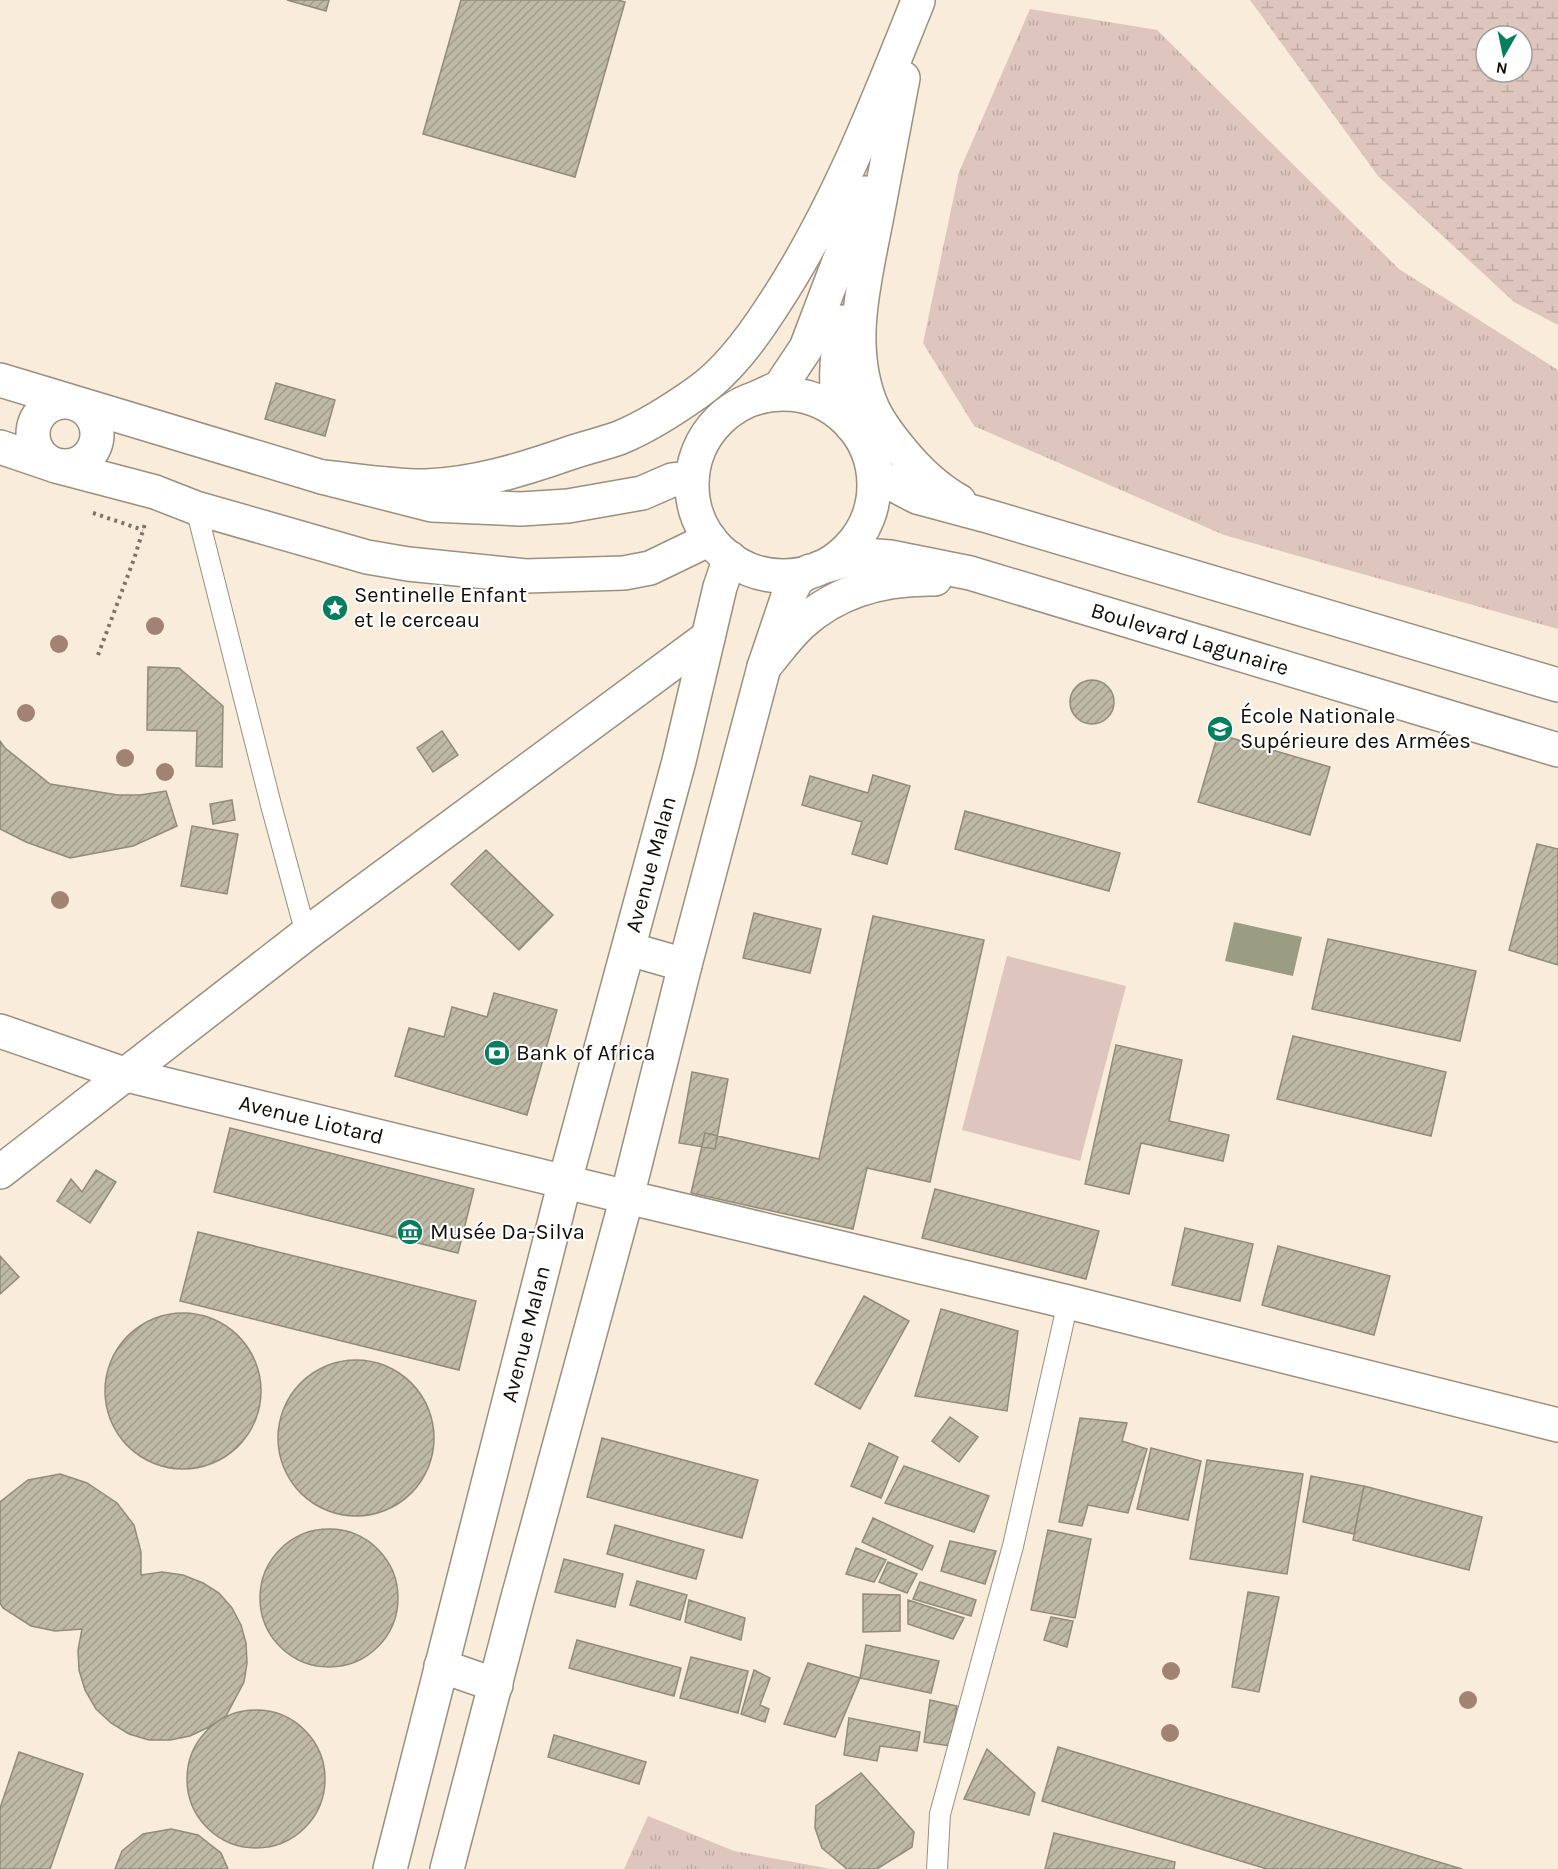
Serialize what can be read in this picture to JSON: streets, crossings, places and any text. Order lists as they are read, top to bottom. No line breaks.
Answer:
{"streets":{"main road":["Boulevard Lagunaire","Avenue Malan","Avenue Liotard"]},"crossings":[["Boulevard Lagunaire","Avenue Malan"],["Avenue Malan","Avenue Liotard"]],"places":{"place":["Sentinelle Enfant et le cerceau"],"school or university":["École Nationale Supérieure des Armées"],"bank":["Bank of Africa"],"museum":["Musée Da-Silva"]},"north":"bottom"}
